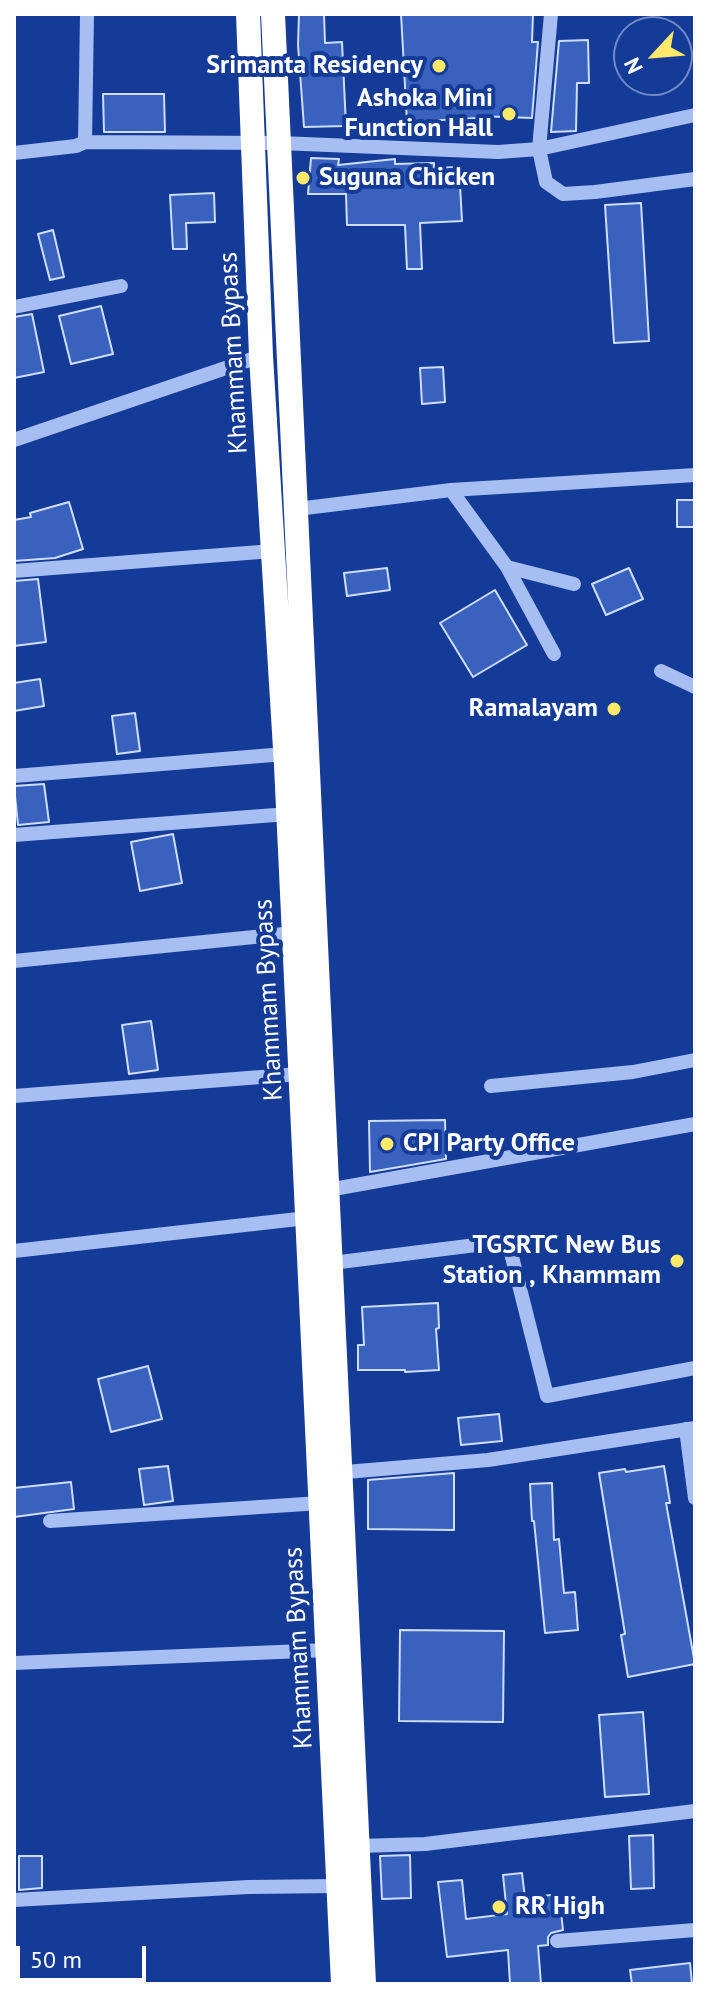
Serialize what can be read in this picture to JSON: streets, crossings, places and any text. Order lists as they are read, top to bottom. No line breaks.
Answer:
{"streets":{"highway":["Khammam Bypass"]},"places":["Srimanta Residency","Ashoka Mini Function Hall","Suguna Chicken","Ramalayam","CPI Party Office","TGSRTC New Bus Station , Khammam","RR High"],"scale_bar":"50 m","north":"bottom left"}
